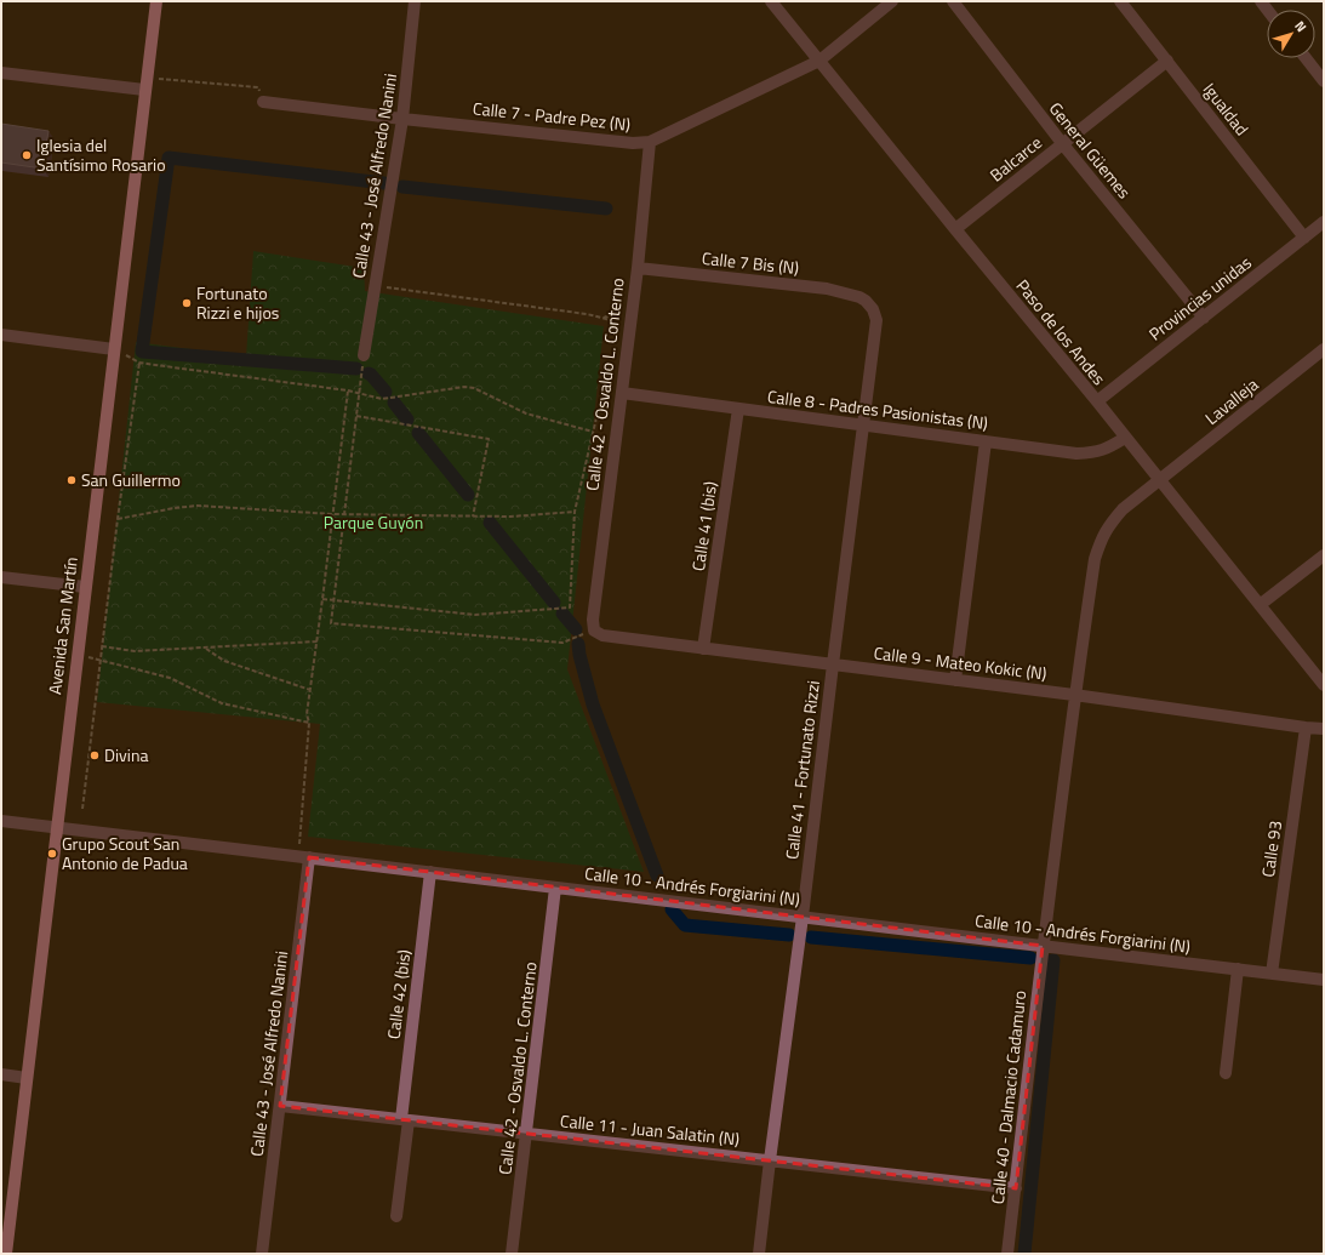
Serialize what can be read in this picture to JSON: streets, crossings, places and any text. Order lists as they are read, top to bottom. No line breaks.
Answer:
{"streets":{"main road":["Avenida San Martín"],"street":["Igualdad","Calle 7 - Padre Pez (N)","General Güemes","Balcarce","Calle 43 - José Alfredo Nanini","Calle 7 Bis (N)","Provincias unidas","Paso de los Andes","Calle 42 - Osvaldo L. Conterno","Lavalleja","Calle 8 - Padres Pasionistas (N)","Calle 41 (bis)","Calle 9 - Mateo Kokic (N)","Calle 41 - Fortunato Rizzi","Calle 93","Calle 10 - Andrés Forgiarini (N)","Calle 42 (bis)","Calle 40 - Dalmacio Cadamuro","Calle 11 - Juan Salatin (N)"]},"crossings":[["Igualdad","Balcarce"],["Igualdad","Provincias unidas"],["Calle 7 - Padre Pez (N)","Calle 43 - José Alfredo Nanini"],["Calle 7 - Padre Pez (N)","Paso de los Andes"],["Calle 7 - Padre Pez (N)","Calle 42 - Osvaldo L. Conterno"],["General Güemes","Balcarce"],["General Güemes","Provincias unidas"],["Balcarce","Paso de los Andes"],["Calle 43 - José Alfredo Nanini","Calle 10 - Andrés Forgiarini (N)"],["Calle 43 - José Alfredo Nanini","Calle 11 - Juan Salatin (N)"],["Calle 7 Bis (N)","Calle 42 - Osvaldo L. Conterno"],["Calle 7 Bis (N)","Calle 41 - Fortunato Rizzi"],["Provincias unidas","Paso de los Andes"],["Paso de los Andes","Lavalleja"],["Paso de los Andes","Calle 8 - Padres Pasionistas (N)"],["Calle 42 - Osvaldo L. Conterno","Calle 8 - Padres Pasionistas (N)"],["Calle 42 - Osvaldo L. Conterno","Calle 9 - Mateo Kokic (N)"],["Calle 42 - Osvaldo L. Conterno","Calle 10 - Andrés Forgiarini (N)"],["Calle 42 - Osvaldo L. Conterno","Calle 11 - Juan Salatin (N)"],["Lavalleja","Calle 9 - Mateo Kokic (N)"],["Lavalleja","Calle 40 - Dalmacio Cadamuro"],["Calle 8 - Padres Pasionistas (N)","Calle 41 (bis)"],["Calle 8 - Padres Pasionistas (N)","Calle 41 - Fortunato Rizzi"],["Calle 41 (bis)","Calle 9 - Mateo Kokic (N)"],["Avenida San Martín","Calle 10 - Andrés Forgiarini (N)"],["Calle 9 - Mateo Kokic (N)","Calle 41 - Fortunato Rizzi"],["Calle 9 - Mateo Kokic (N)","Calle 93"],["Calle 9 - Mateo Kokic (N)","Calle 40 - Dalmacio Cadamuro"],["Calle 41 - Fortunato Rizzi","Calle 10 - Andrés Forgiarini (N)"],["Calle 41 - Fortunato Rizzi","Calle 11 - Juan Salatin (N)"],["Calle 93","Calle 10 - Andrés Forgiarini (N)"],["Calle 10 - Andrés Forgiarini (N)","Calle 42 (bis)"],["Calle 10 - Andrés Forgiarini (N)","Calle 40 - Dalmacio Cadamuro"],["Calle 42 (bis)","Calle 11 - Juan Salatin (N)"],["Calle 40 - Dalmacio Cadamuro","Calle 11 - Juan Salatin (N)"]],"parks":["Parque Guyón"],"places":["Iglesia del Santísimo Rosario","Fortunato Rizzi e hijos","San Guillermo","Divina","Grupo Scout San Antonio de Padua"],"north":"top right"}
